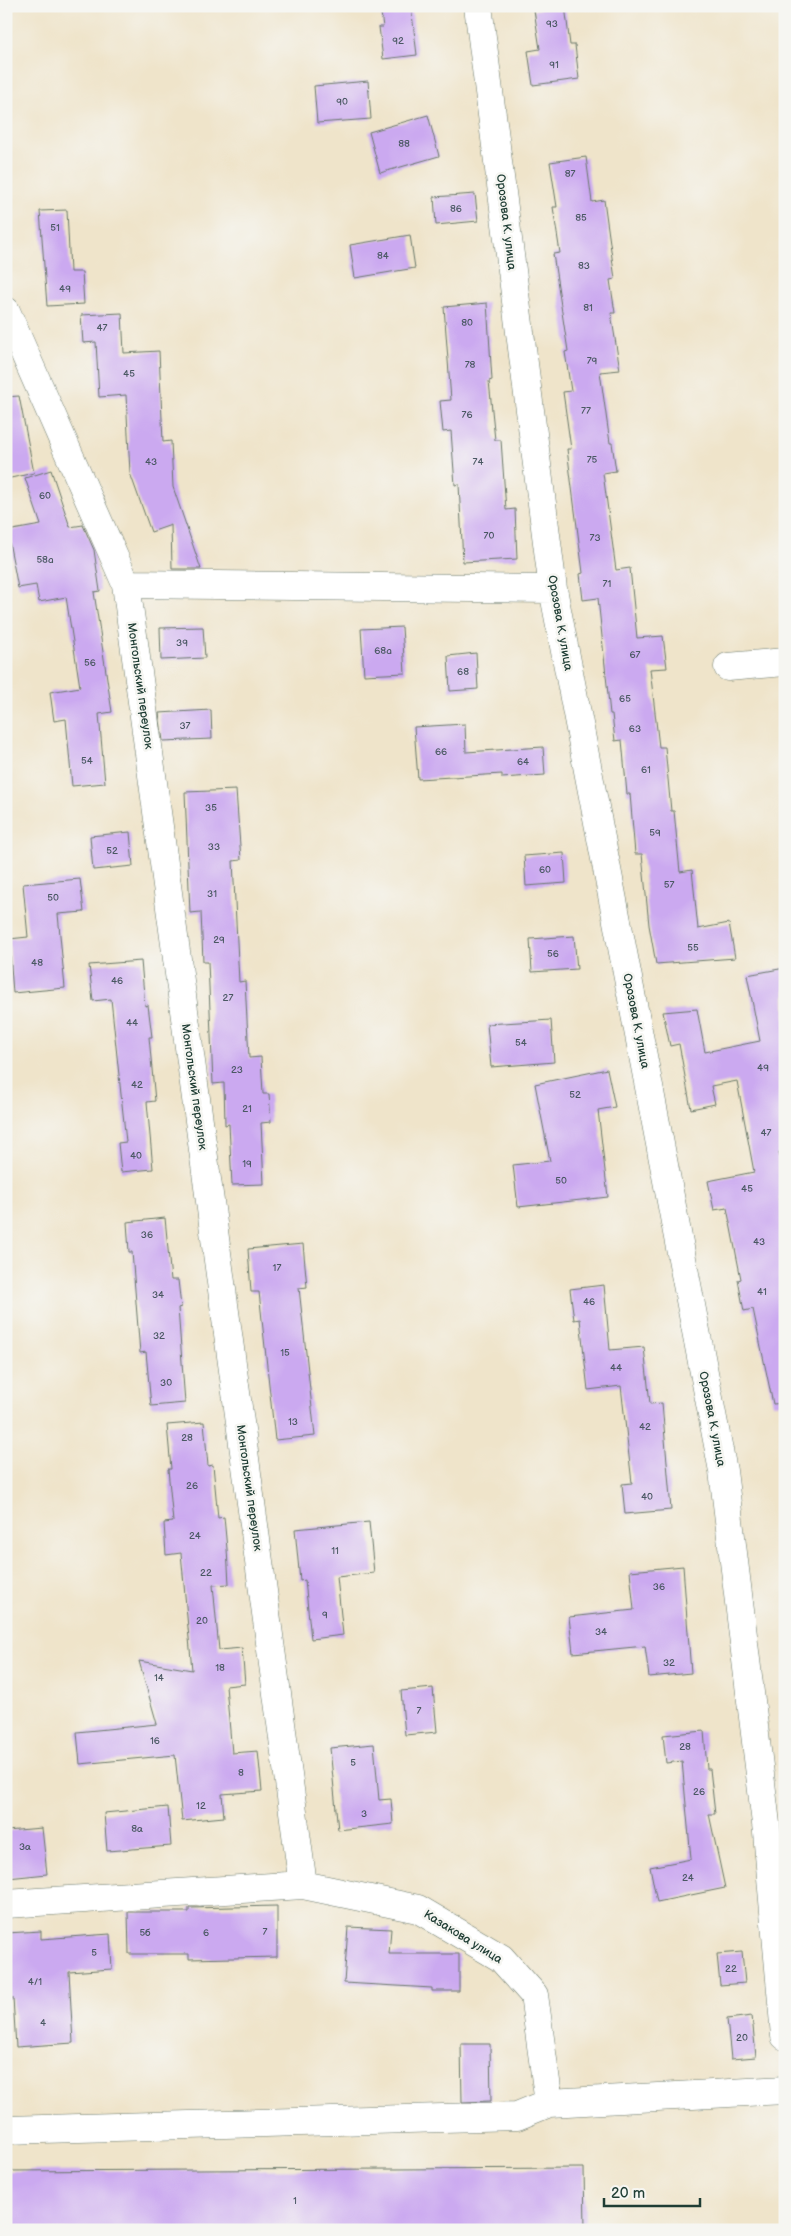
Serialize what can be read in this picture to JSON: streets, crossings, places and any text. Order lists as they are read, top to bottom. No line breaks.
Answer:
{"streets":{"street":["Орозова К. улица","Монгольский переулок","Казакова улица"]},"crossings":[["Монгольский переулок","Казакова улица"]],"house_numbers":["93","92","91","90","88","87","86","85","51","84","83","49","81","80","47","79","78","45","77","76","75","43","74","60","70","73","58a","71","39","68a","67","56","68","65","37","63","66","54","64","61","35","59","33","52","60","57","31","50","29","55","56","48","46","27","44","54","49","23","42","52","21","47","40","19","50","45","36","43","17","41","34","46","32","15","44","30","13","42","28","26","40","24","11","22","36","9","20","34","32","18","14","7","16","28","5","8","26","12","3","8а","3а","24","7","5б","6","5","22","4/1","4","20","1"],"scale_bar":"20 m"}
